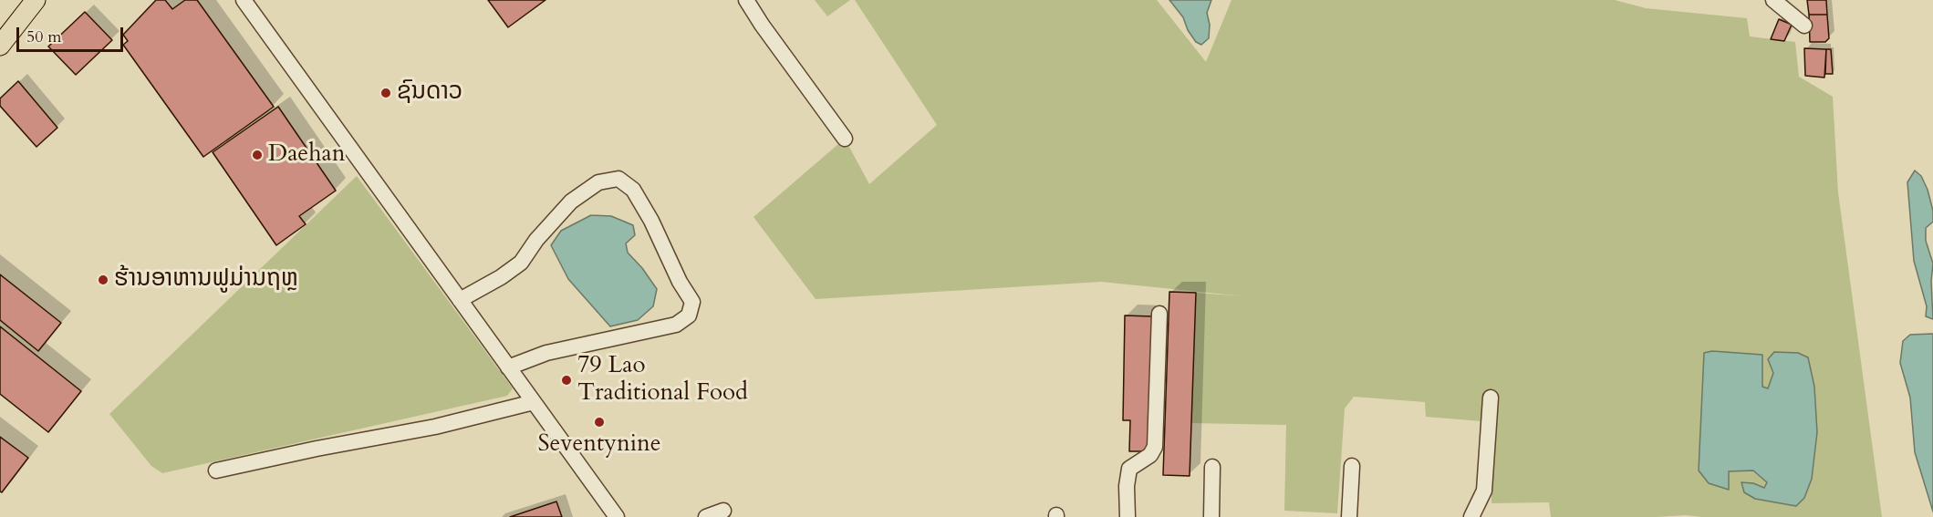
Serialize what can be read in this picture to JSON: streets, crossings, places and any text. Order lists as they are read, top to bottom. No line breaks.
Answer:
{"places":["ຊົນດາວ","Daehan","ຮ້ານອາຫານຟູມ່ານຖຫຼ","79 Lao Traditional Food","Seventynine"],"scale_bar":"50 m"}
